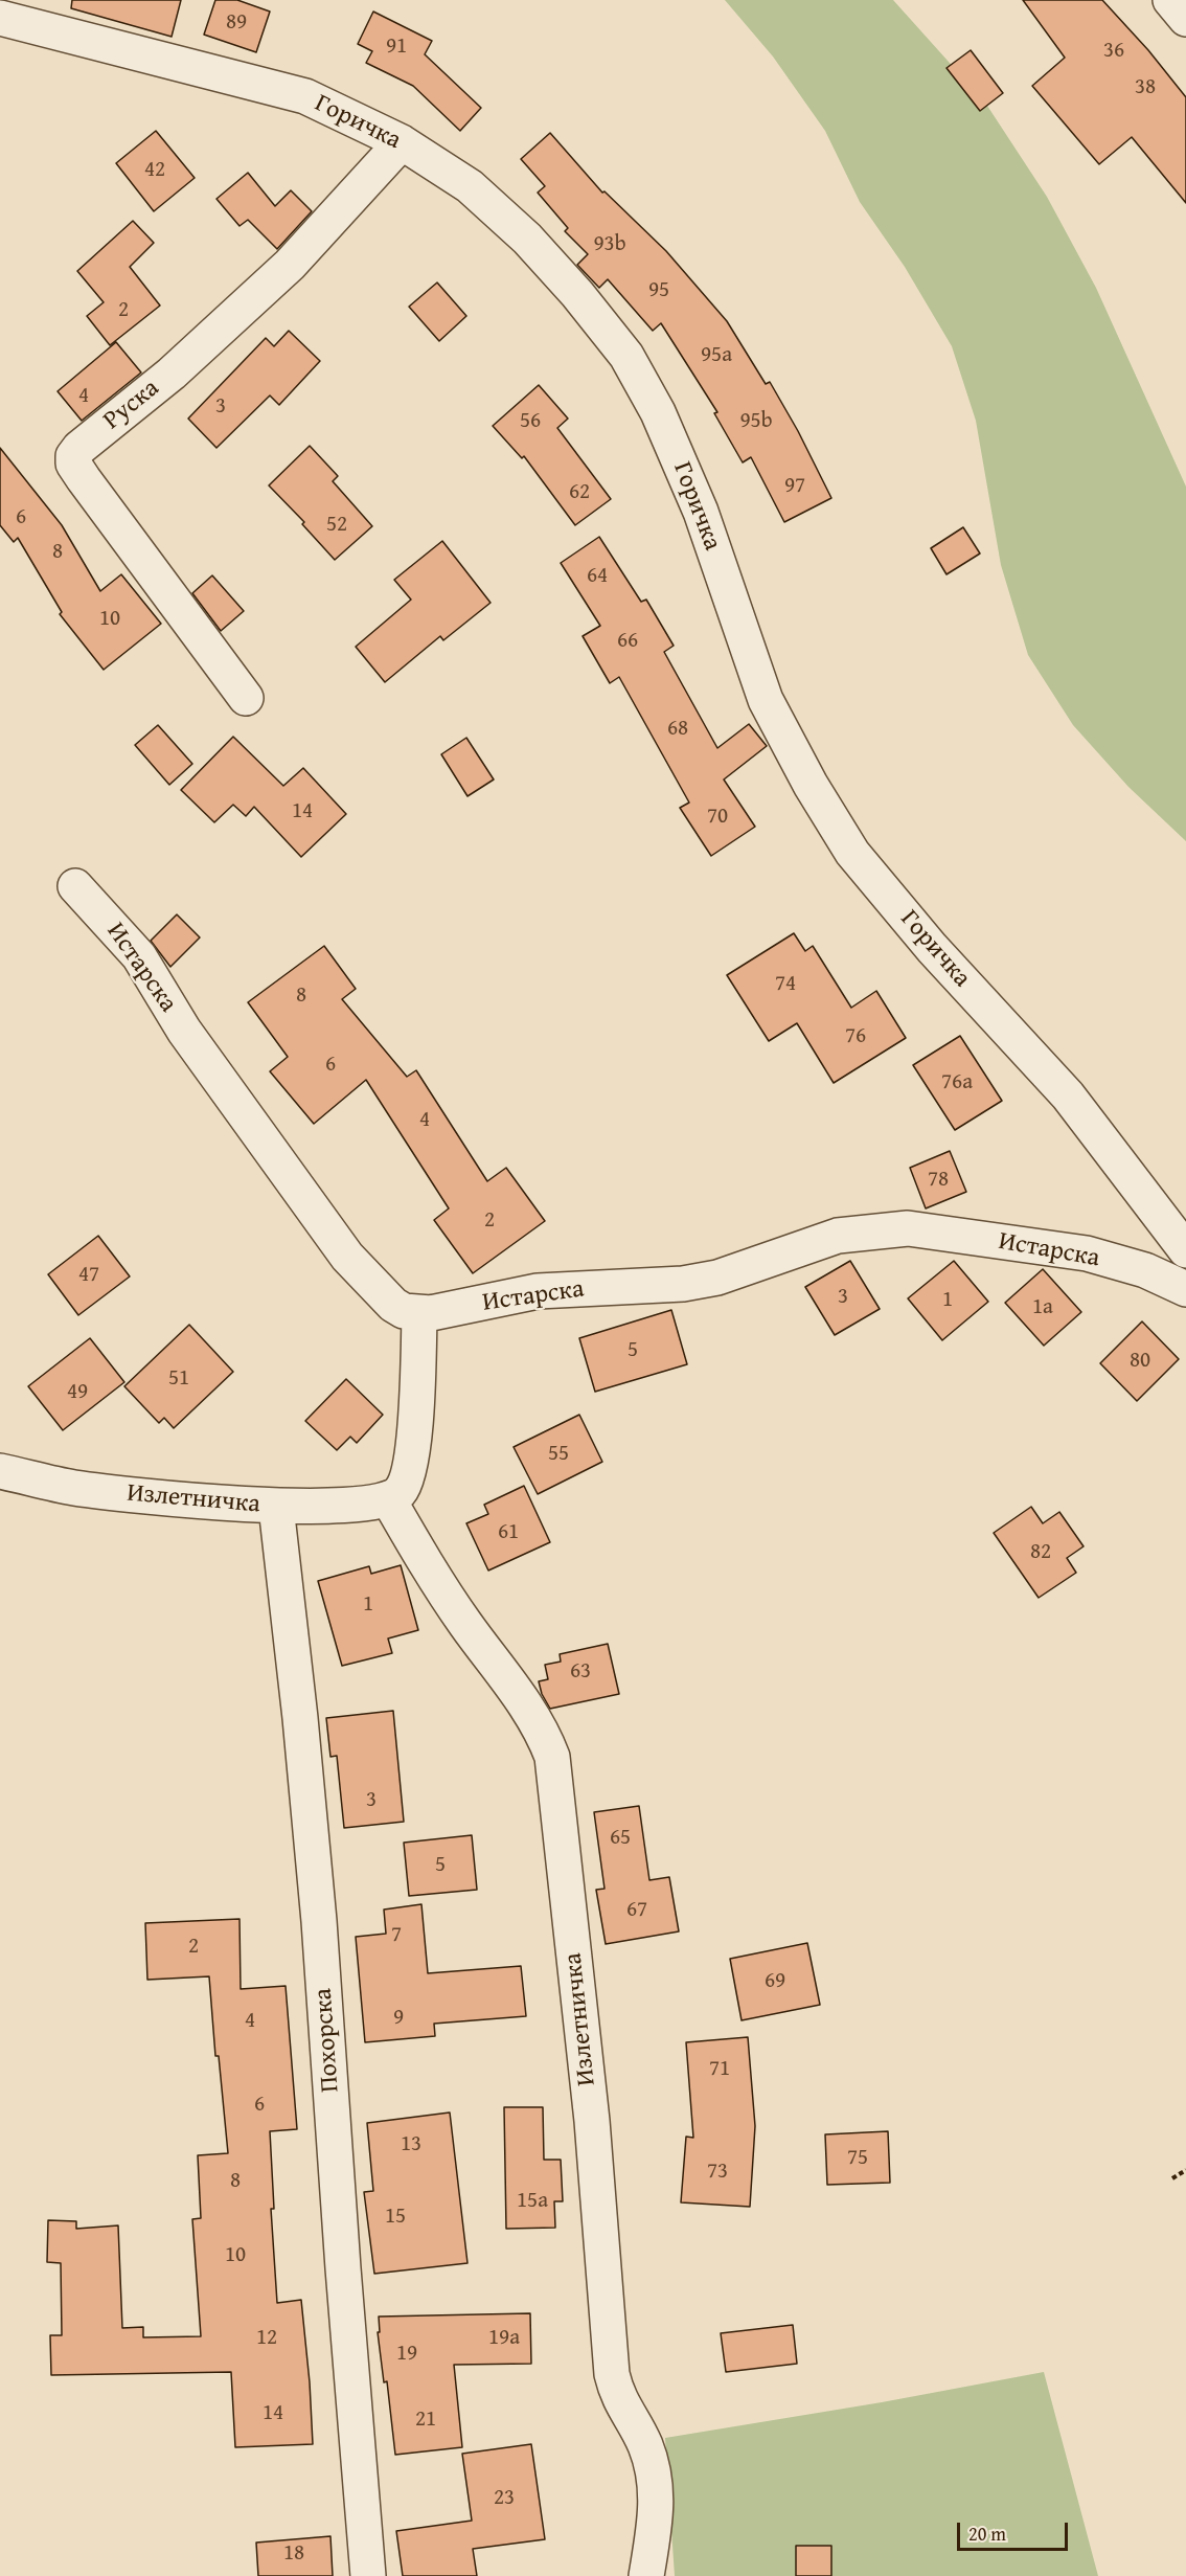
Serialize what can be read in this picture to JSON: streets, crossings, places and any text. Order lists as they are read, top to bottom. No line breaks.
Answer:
{"streets":{"street":["Горичка","Руска","Истарска","Излетничка","Похорска"]},"crossings":[["Горичка","Руска"],["Излетничка","Похорска"]],"house_numbers":["89","91","36","38","42","93b","95","2","95a","4","3","56","95b","97","62","6","52","8","64","10","66","68","14","70","74","8","76","6","76a","4","78","2","47","3","1","1a","5","80","51","49","55","61","82","1","63","3","65","5","67","7","2","69","9","4","71","6","13","75","73","8","15a","15","10","12","19a","19","14","21","23","18"],"scale_bar":"20 m"}
